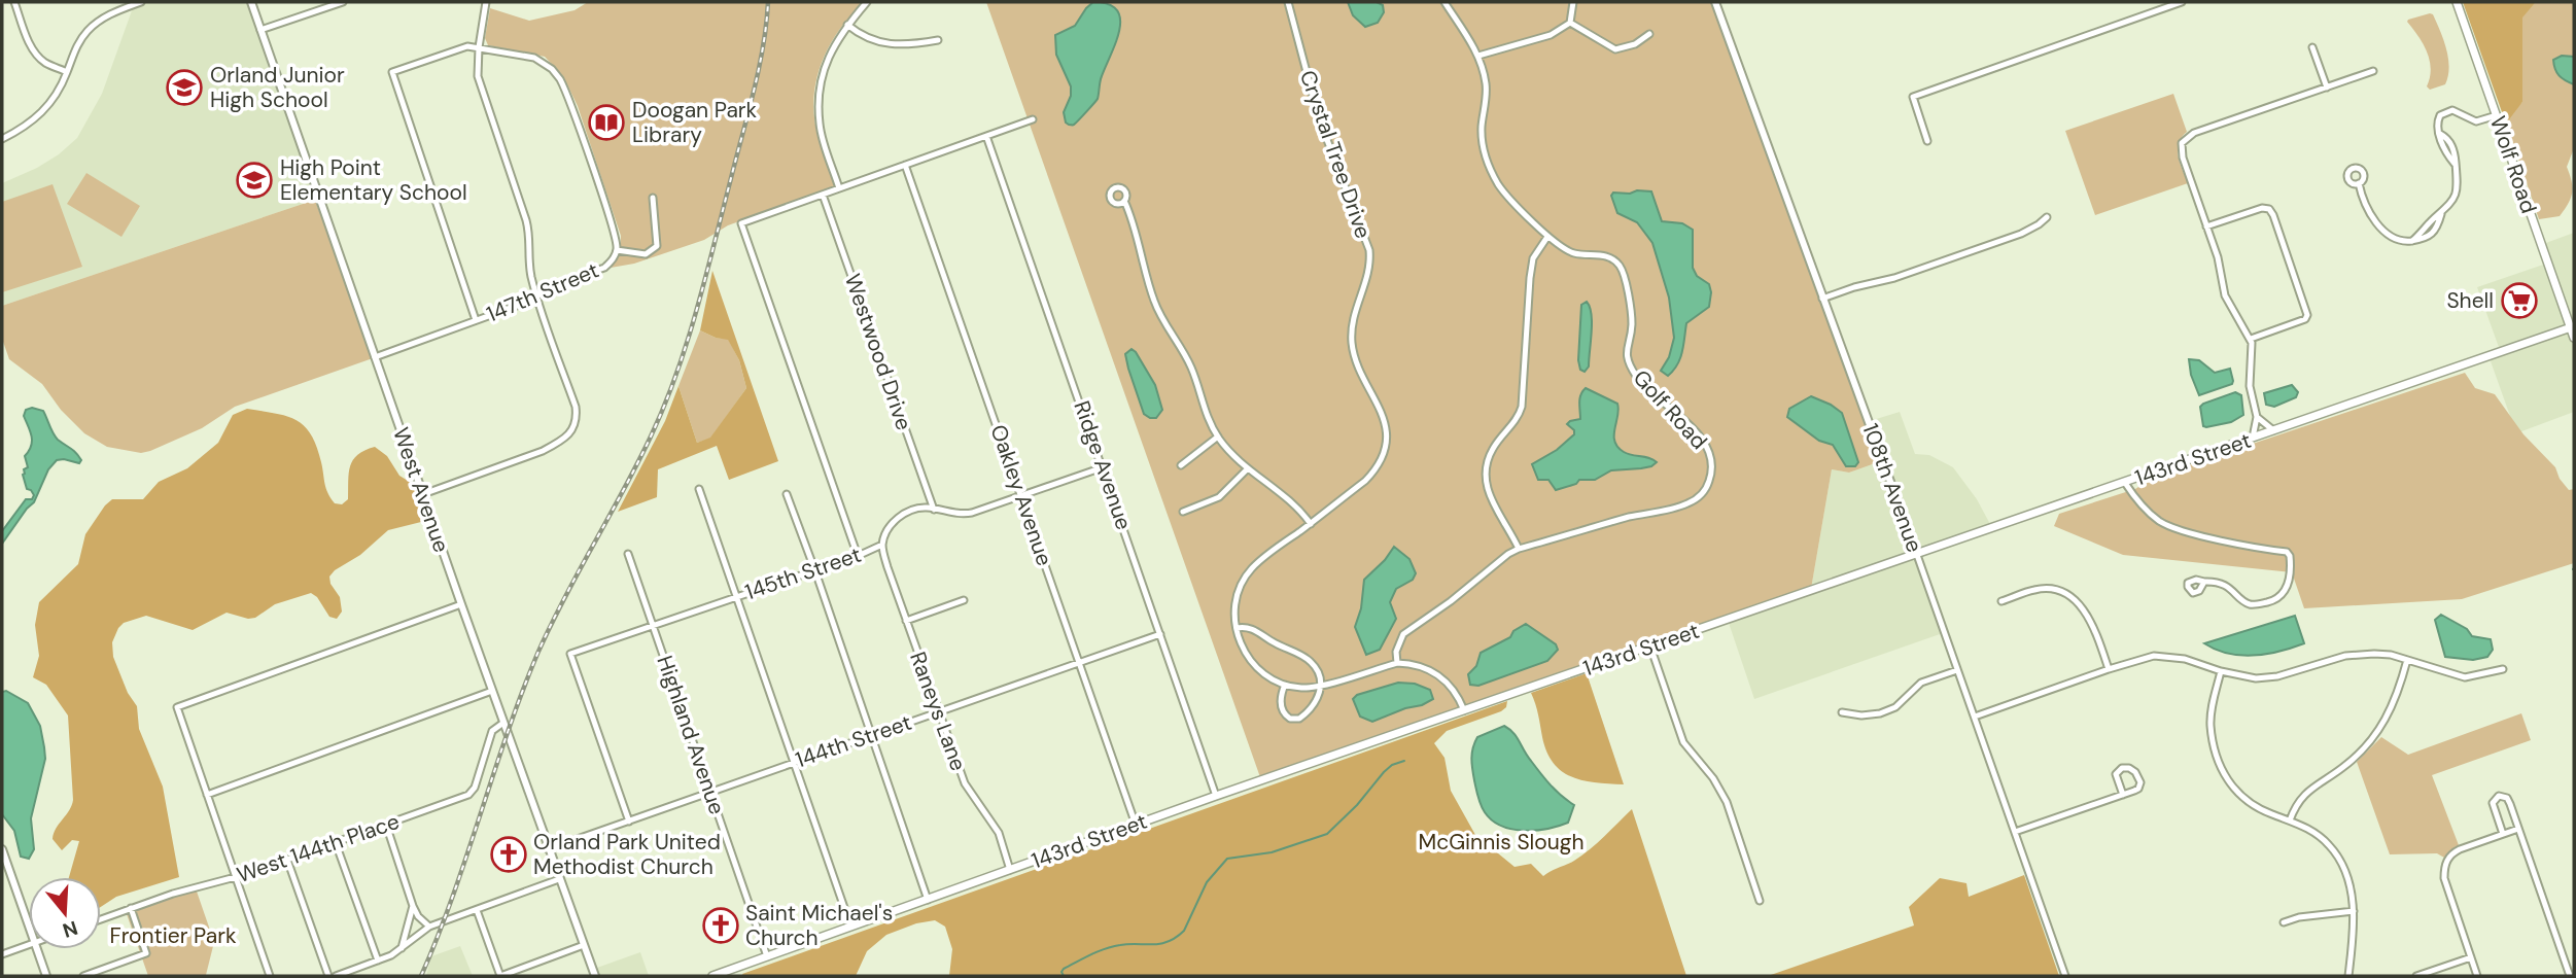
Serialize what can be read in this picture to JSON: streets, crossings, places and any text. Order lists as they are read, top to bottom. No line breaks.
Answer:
{"streets":{"main road":["Wolf Road","143rd Street"],"street":["Crystal Tree Drive","147th Street","Westwood Drive","Golf Road","Ridge Avenue","108th Avenue","West Avenue","Oakley Avenue","145th Street","Raneys Lane","Highland Avenue","144th Street","West 144th Place"]},"crossings":[["Crystal Tree Drive","Golf Road"],["Crystal Tree Drive","143rd Street"],["Wolf Road","143rd Street"],["147th Street","West Avenue"],["Westwood Drive","145th Street"],["143rd Street","Ridge Avenue"],["143rd Street","108th Avenue"],["143rd Street","Oakley Avenue"],["143rd Street","Raneys Lane"],["143rd Street","Highland Avenue"],["Ridge Avenue","145th Street"],["Ridge Avenue","144th Street"],["West Avenue","144th Street"],["West Avenue","West 144th Place"],["Oakley Avenue","145th Street"],["Oakley Avenue","144th Street"],["145th Street","Raneys Lane"],["145th Street","Highland Avenue"],["145th Street","144th Street"],["Raneys Lane","144th Street"],["Highland Avenue","144th Street"]],"parks":["McGinnis Slough","Frontier Park"],"places":{"school or university":["Orland Junior High School","High Point Elementary School"],"library":["Doogan Park Library"],"supermarket":["Shell"],"church":["Orland Park United Methodist Church","Saint Michael's Church"]},"north":"bottom"}
